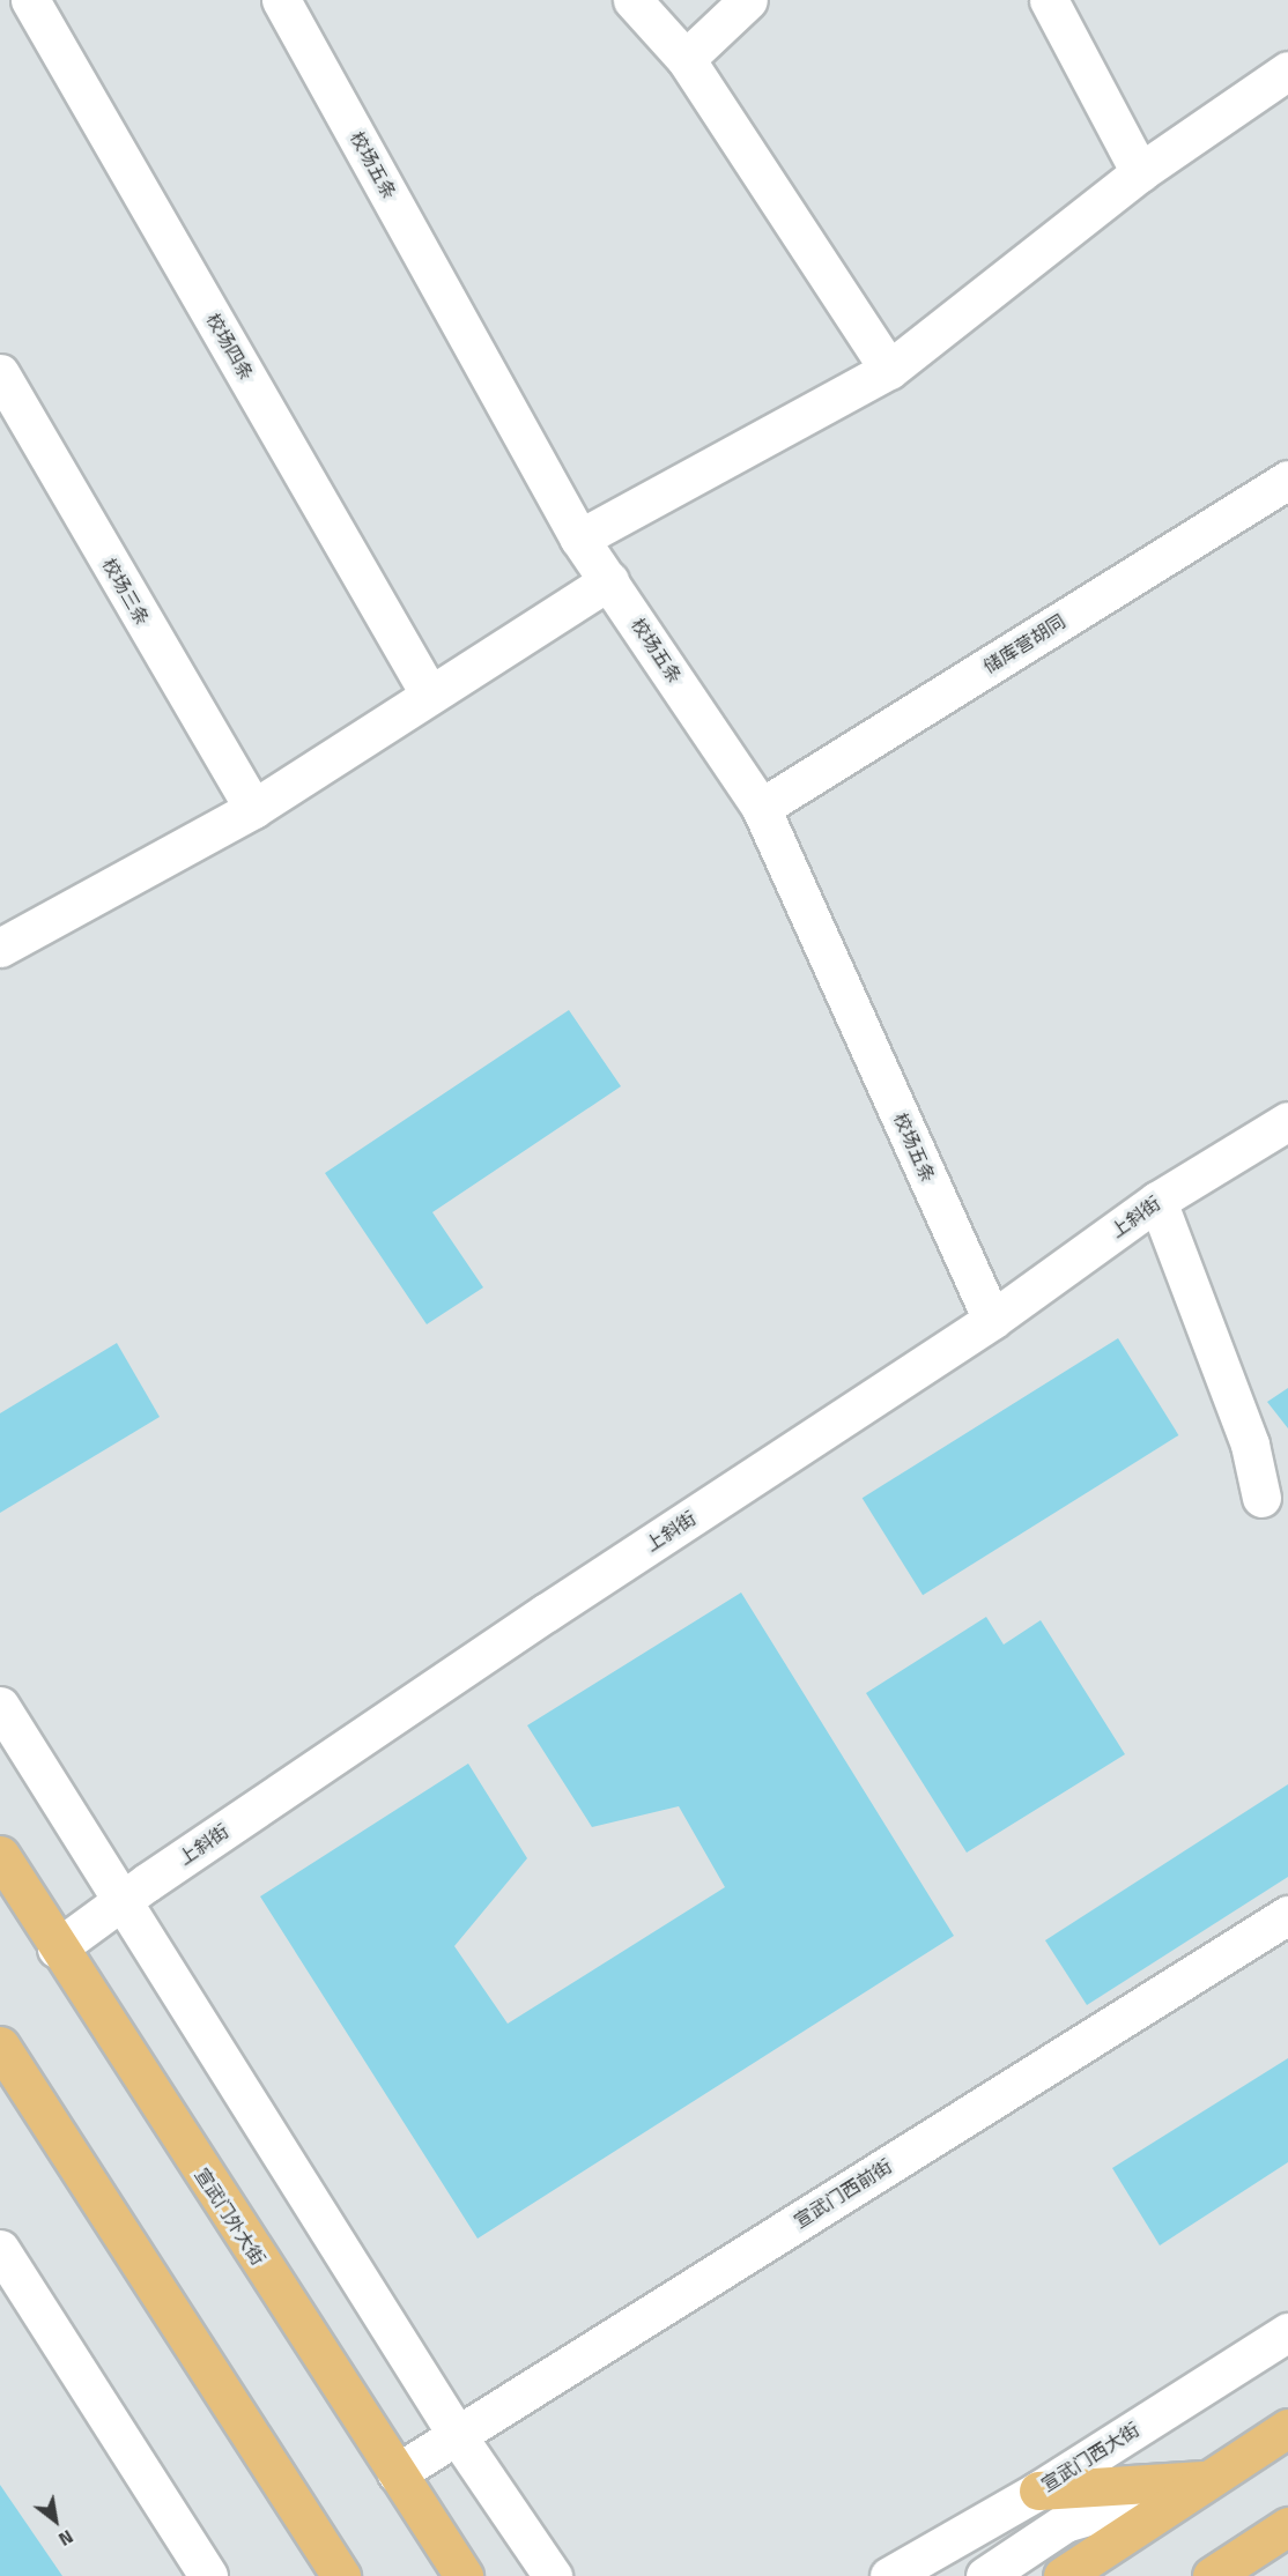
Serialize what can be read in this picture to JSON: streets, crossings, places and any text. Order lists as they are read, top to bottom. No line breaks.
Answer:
{"streets":{"main road":["宣武门外大街"],"street":["校场五条","校场四条","校场三条","储库营胡同","上斜街","宣武门西前街","宣武门西大街"]},"crossings":[["校场五条","储库营胡同"],["校场五条","上斜街"],["上斜街","宣武门外大街"],["宣武门西前街","宣武门外大街"]],"north":"bottom right"}
